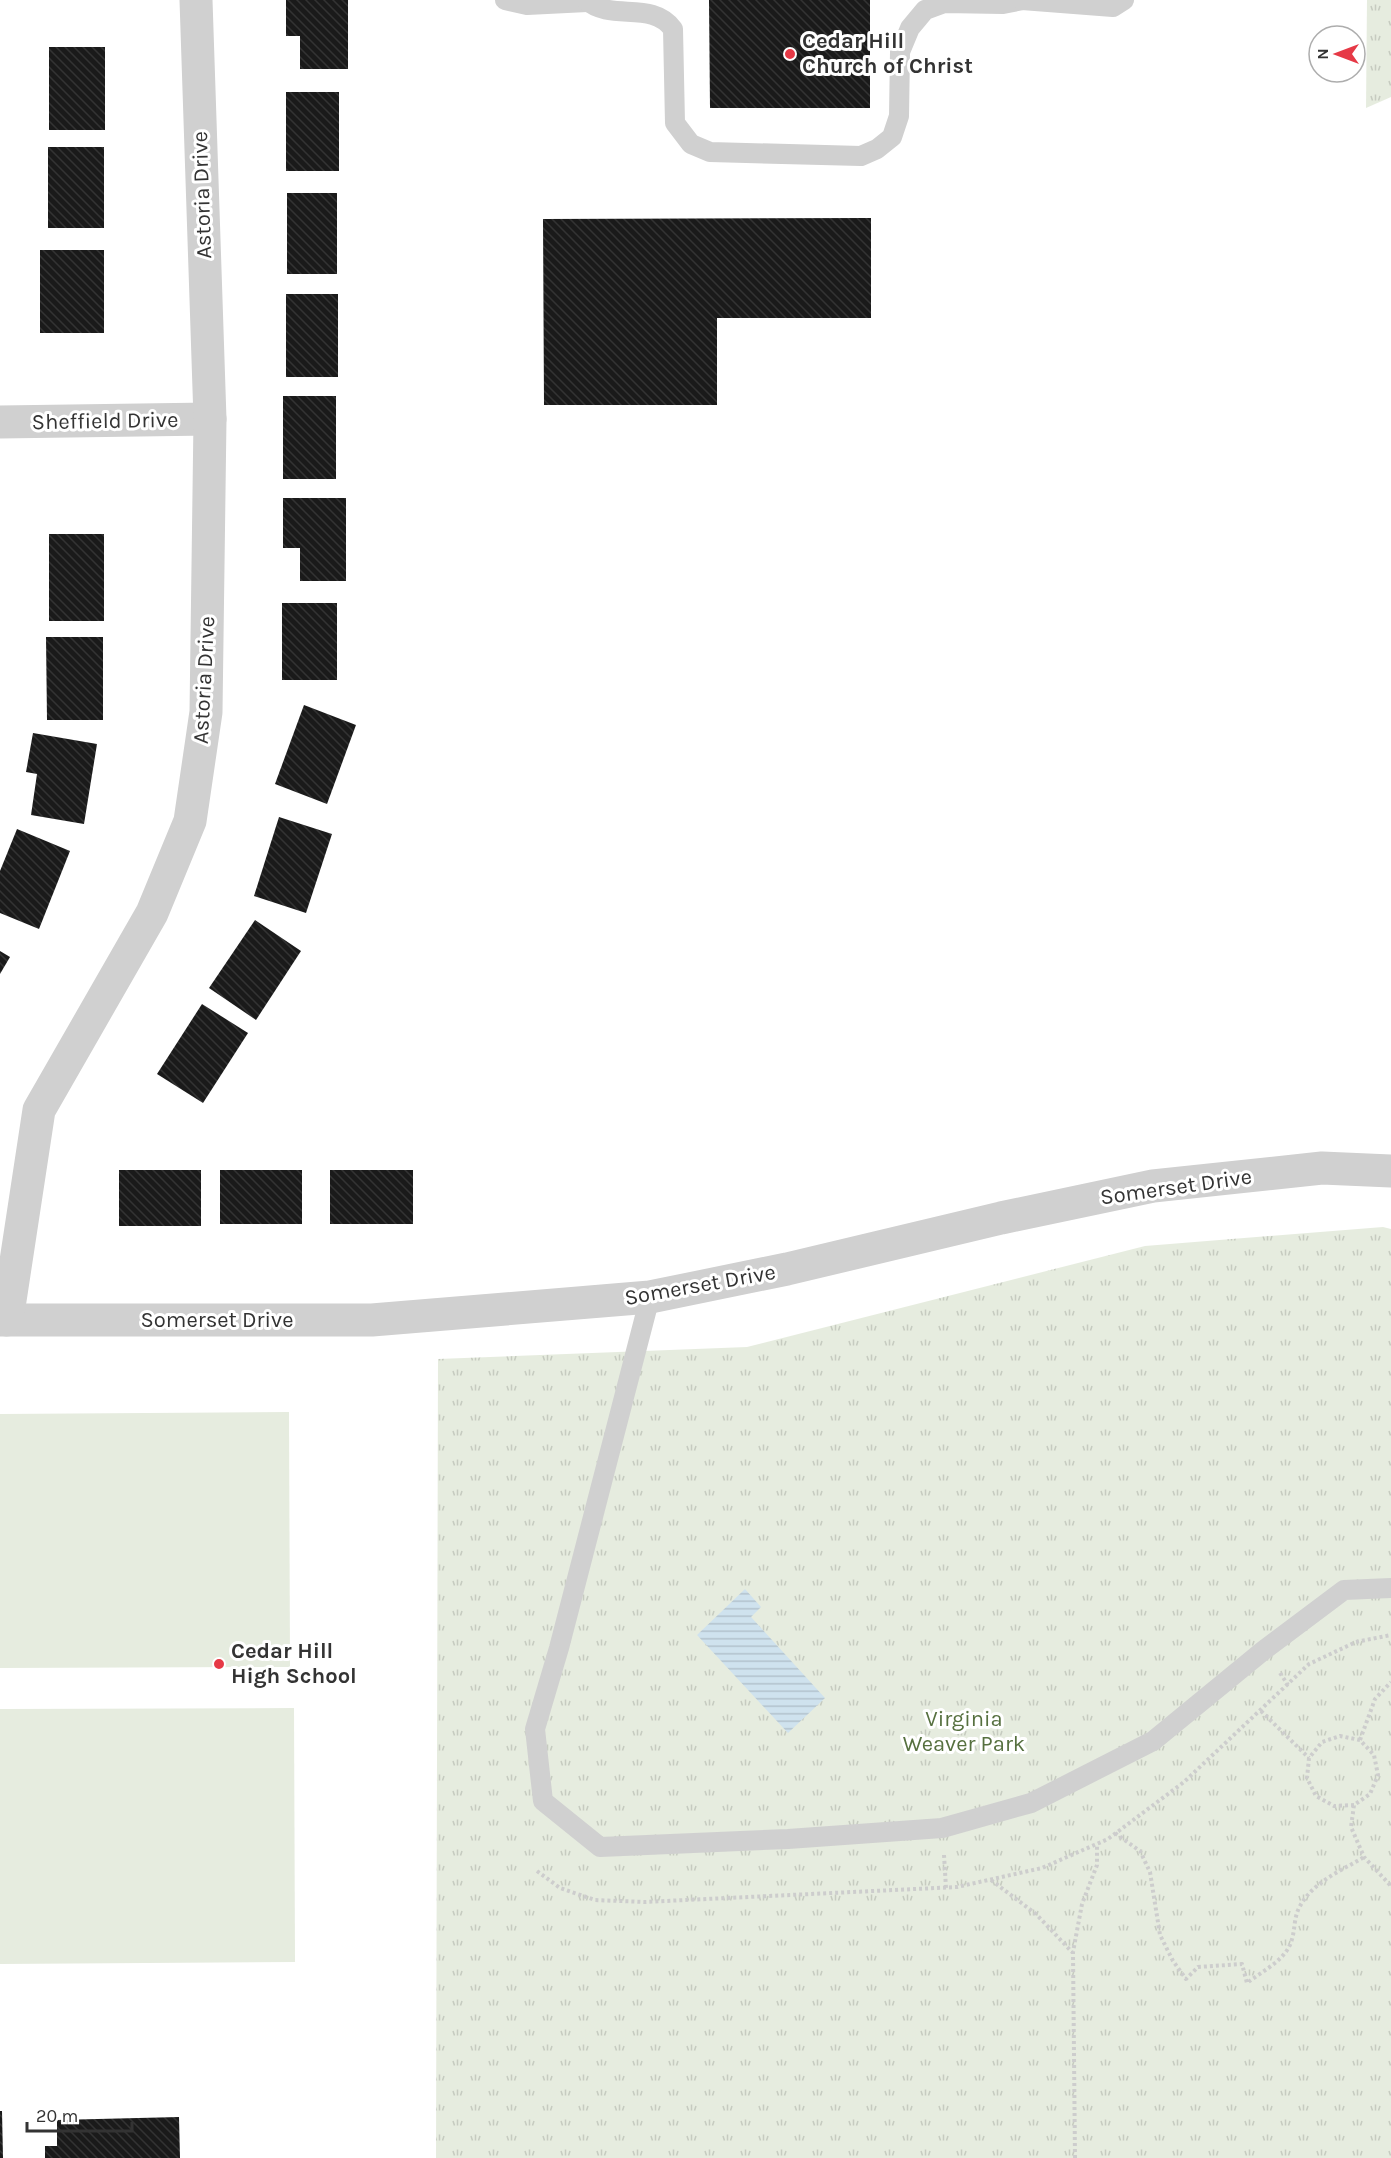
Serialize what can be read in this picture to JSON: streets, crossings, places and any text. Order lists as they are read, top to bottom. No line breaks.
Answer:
{"streets":{"street":["Astoria Drive","Sheffield Drive","Somerset Drive"]},"crossings":[["Astoria Drive","Sheffield Drive"],["Astoria Drive","Somerset Drive"]],"parks":["Virginia Weaver Park"],"places":["Cedar Hill Church of Christ","Cedar Hill High School"],"scale_bar":"20 m","north":"left"}
